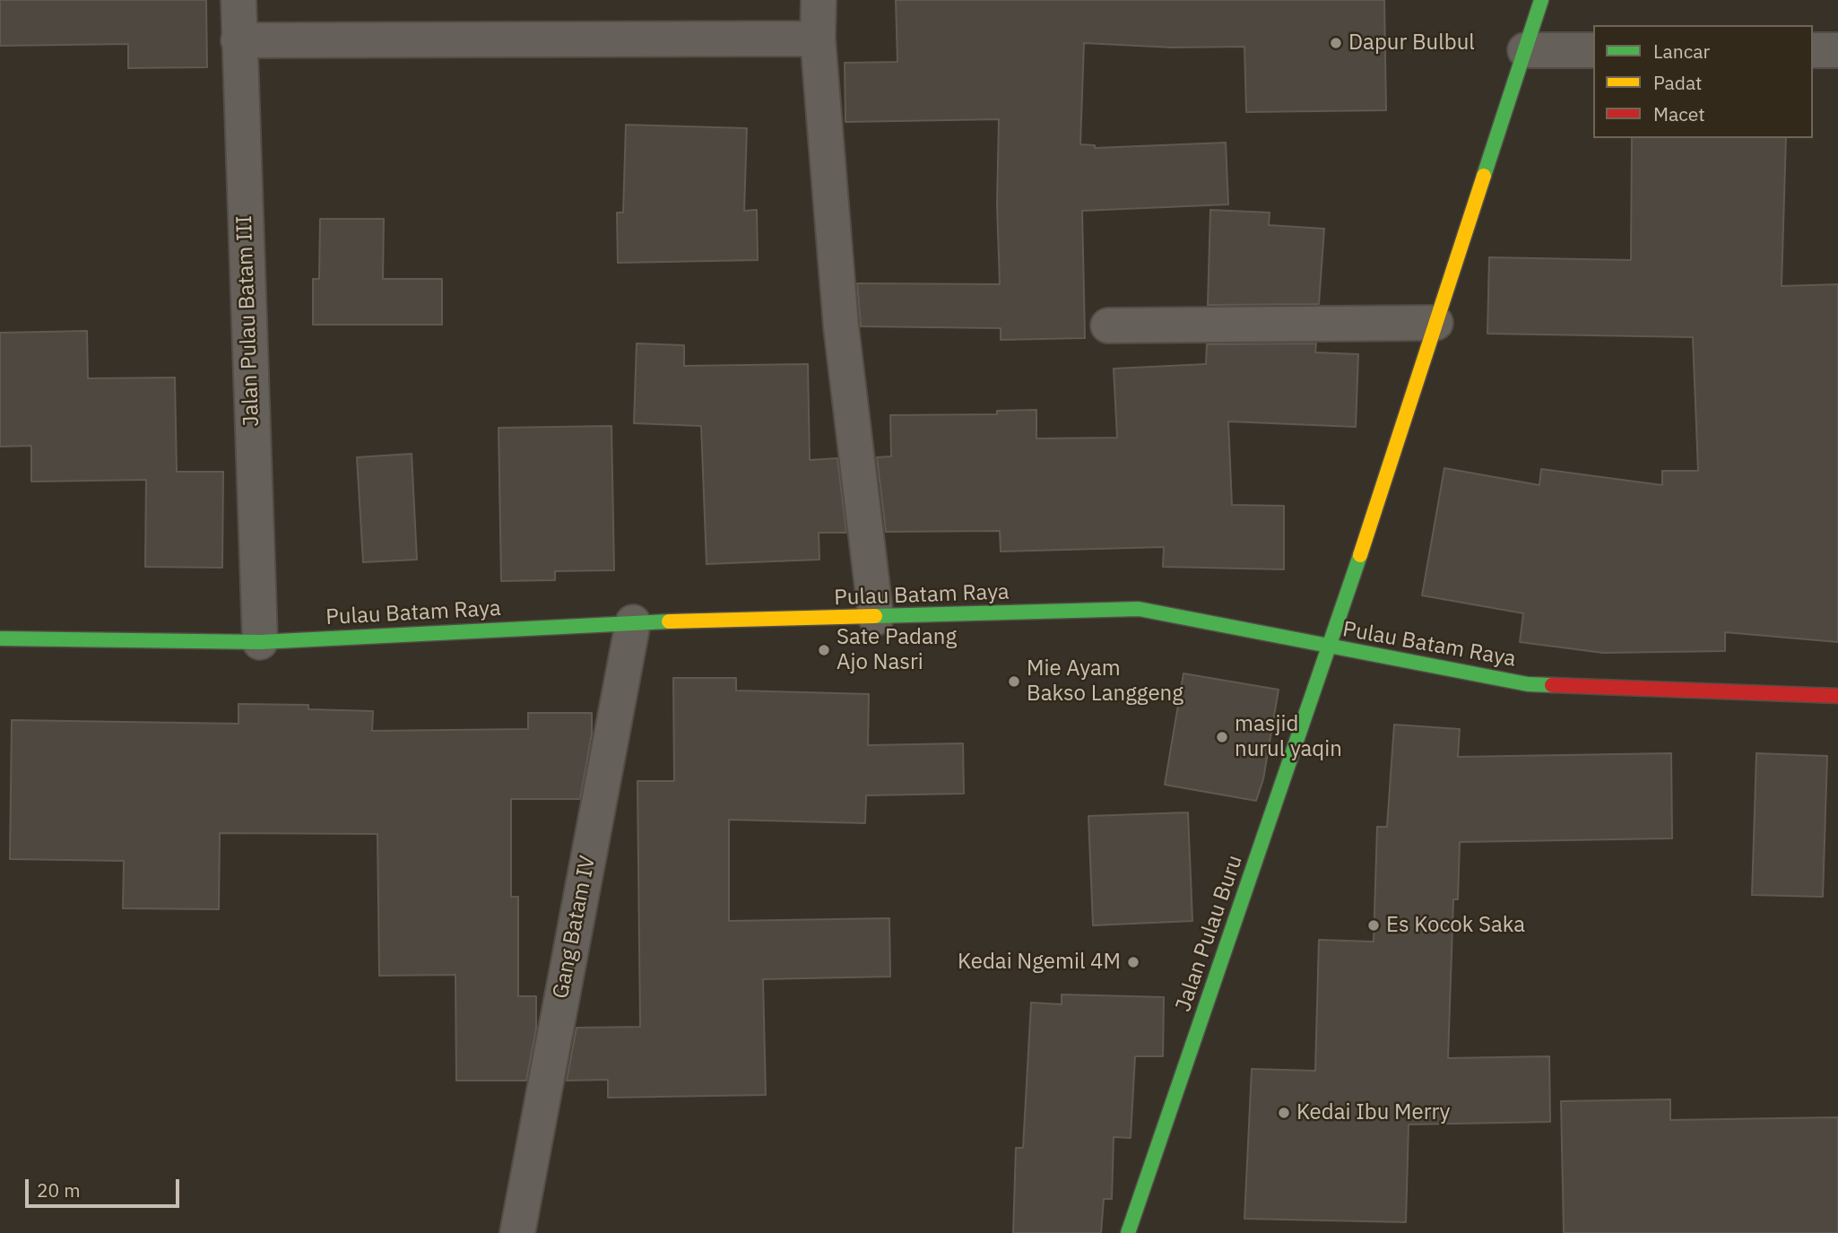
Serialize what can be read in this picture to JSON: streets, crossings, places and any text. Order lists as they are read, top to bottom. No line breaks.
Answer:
{"streets":{"street":["Jalan Pulau Batam III","Pulau Batam Raya","Gang Batam IV","Jalan Pulau Buru"]},"crossings":[["Jalan Pulau Batam III","Pulau Batam Raya"],["Pulau Batam Raya","Gang Batam IV"],["Pulau Batam Raya","Jalan Pulau Buru"]],"places":["Dapur Bulbul","Sate Padang Ajo Nasri","Mie Ayam Bakso Langgeng","masjid nurul yaqin","Es Kocok Saka","Kedai Ngemil 4M","Kedai Ibu Merry"],"legend":["Lancar","Padat","Macet"],"scale_bar":"20 m"}
